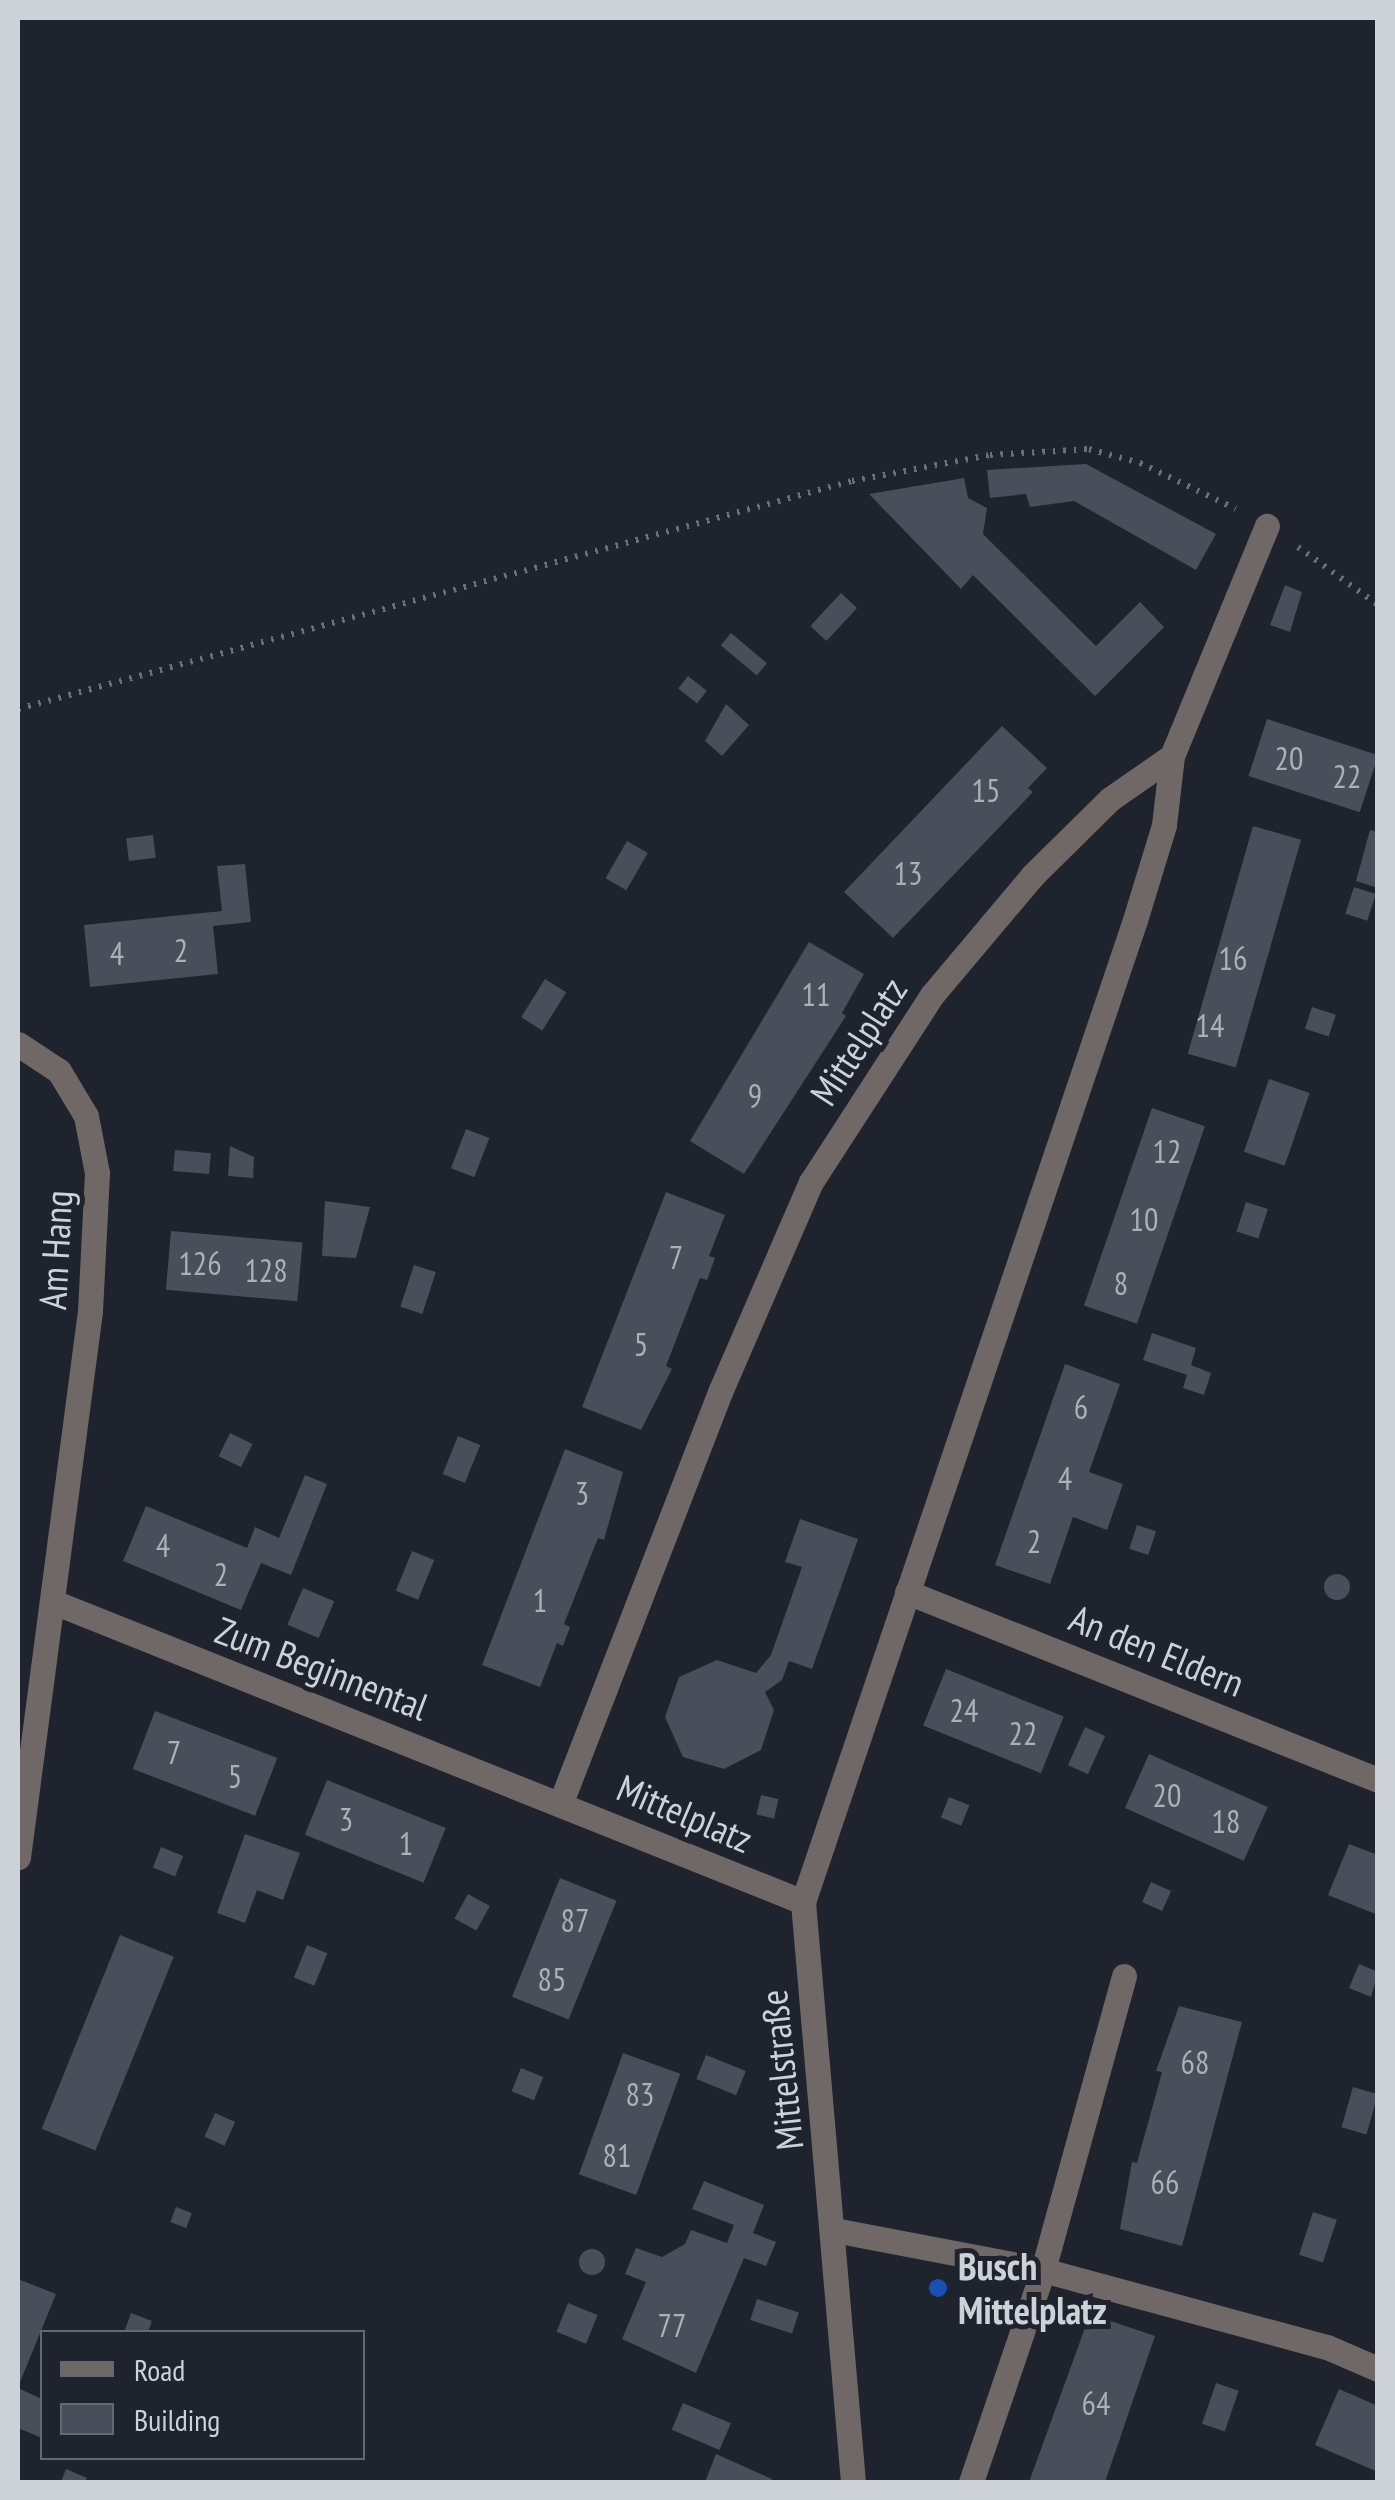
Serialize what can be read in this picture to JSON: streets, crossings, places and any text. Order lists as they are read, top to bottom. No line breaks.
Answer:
{"streets":{"street":["Mittelplatz","Am Hang","An den Eldern","Zum Beginnental","Mittelstraße"]},"crossings":[["Mittelplatz","Zum Beginnental"],["Mittelplatz","Mittelstraße"],["Am Hang","Zum Beginnental"]],"places":["Busch Mittelplatz"],"house_numbers":["20","22","15","13","2","4","16","11","14","9","12","10","7","126","128","8","5","6","4","3","2","4","2","1","24","22","7","5","20","3","18","1","87","85","68","83","81","66","77","64"],"legend":["Road","Building"]}
